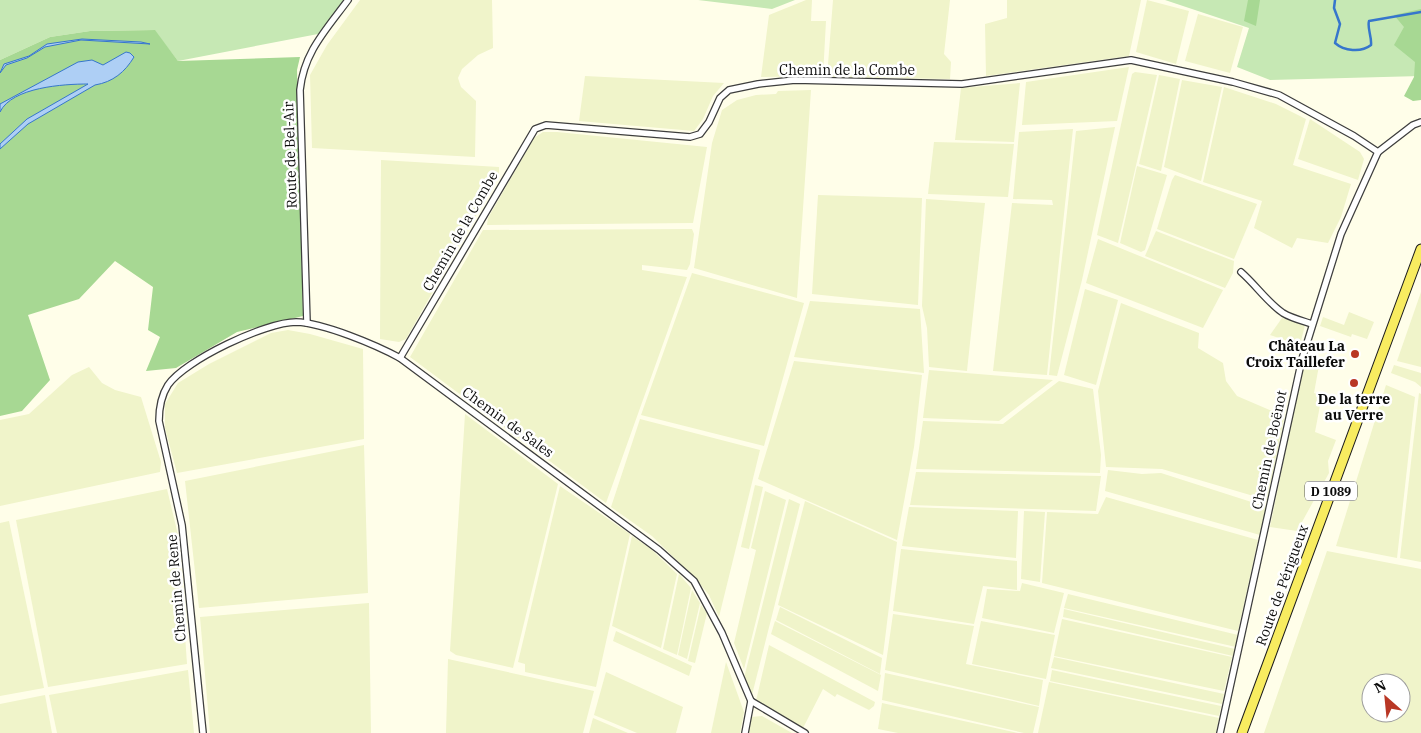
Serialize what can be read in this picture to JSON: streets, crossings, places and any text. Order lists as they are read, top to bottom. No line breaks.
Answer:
{"streets":{"main road":["D 1089","Route de Périgueux"],"street":["Chemin de la Combe","Route de Bel-Air","Chemin de Sales","Chemin de Boënot","Chemin de Rene"]},"crossings":[["Chemin de la Combe","Chemin de Sales"],["Chemin de la Combe","Chemin de Boënot"],["Route de Bel-Air","Chemin de Sales"],["Chemin de Sales","Chemin de Rene"]],"places":["Château La Croix Taillefer","De la terre au Verre"],"north":"top left"}
